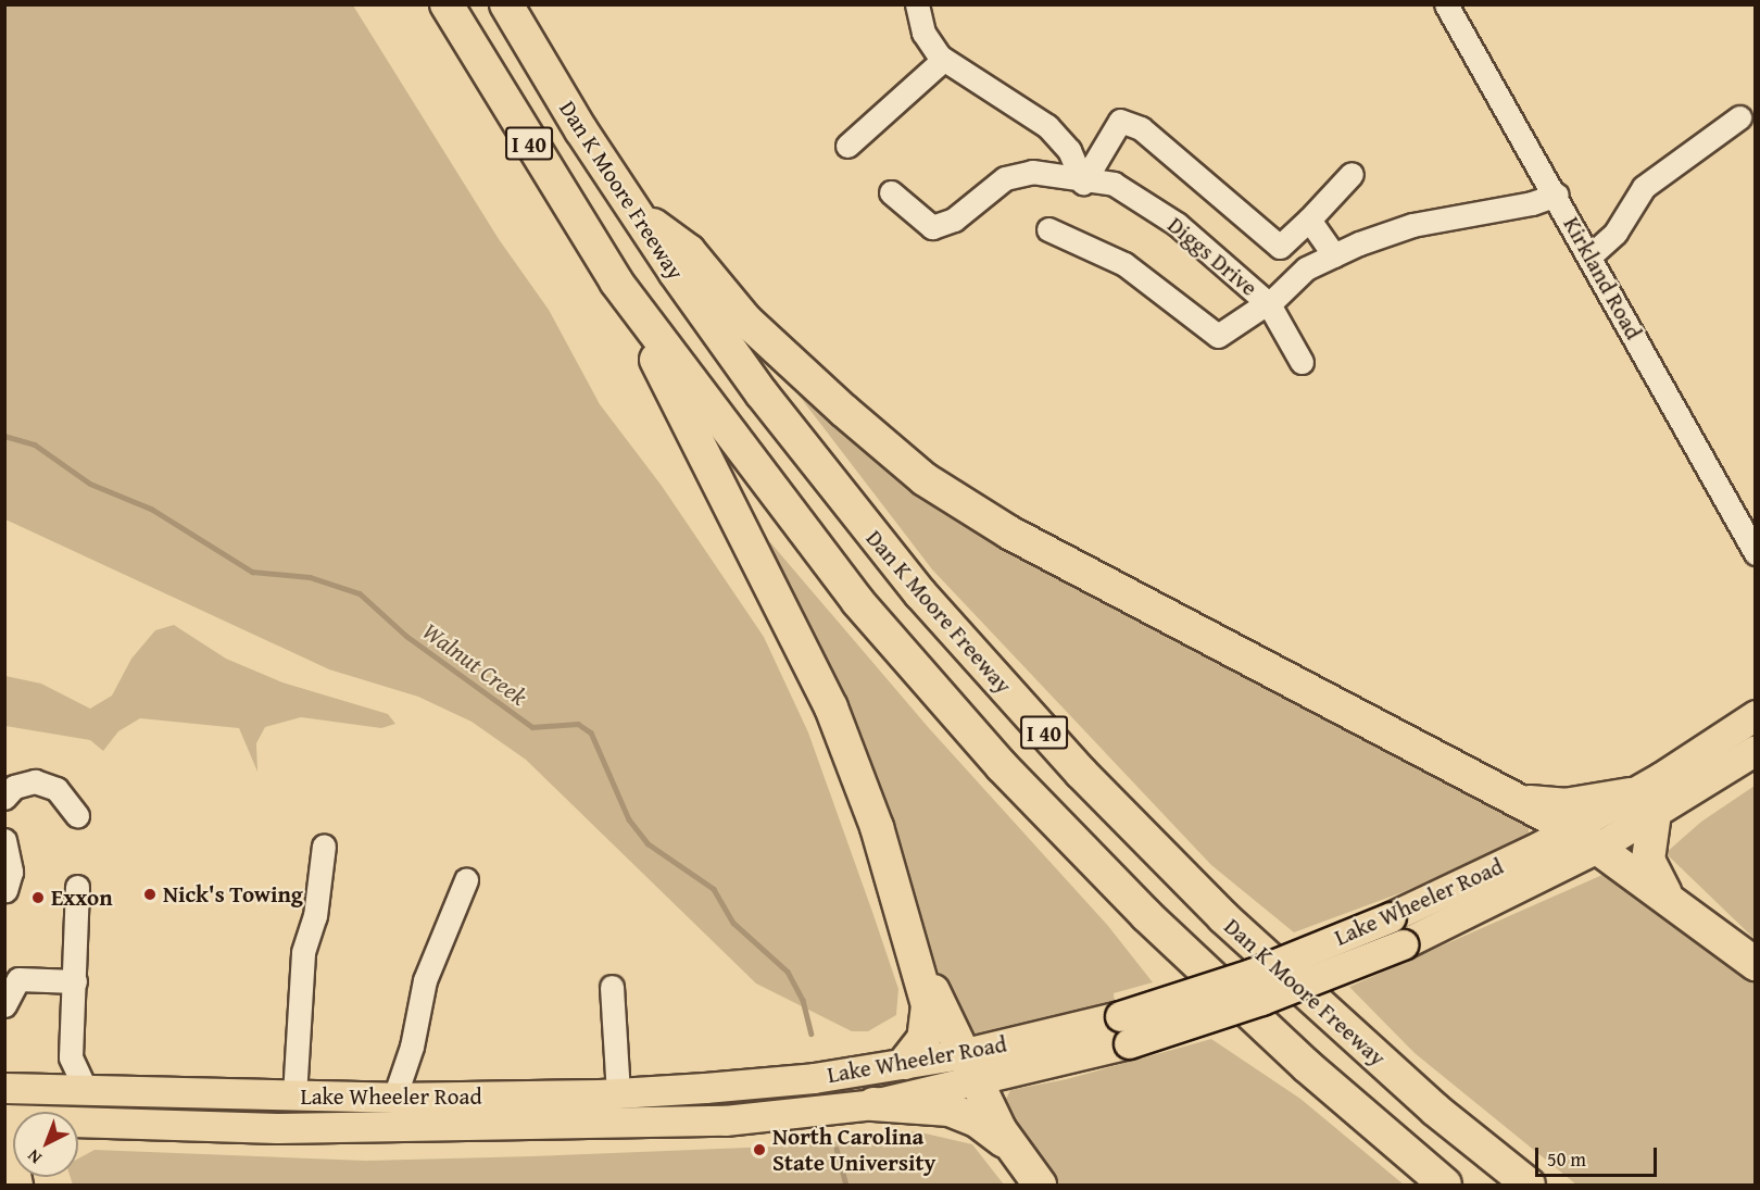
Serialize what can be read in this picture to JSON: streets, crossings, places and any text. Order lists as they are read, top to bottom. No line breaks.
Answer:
{"streets":{"highway":["I 40","Dan K Moore Freeway"],"main road":["Lake Wheeler Road"],"street":["Diggs Drive","Kirkland Road"]},"crossings":[["Diggs Drive","Kirkland Road"]],"water":["Walnut Creek"],"places":["Nick's Towing","Exxon","North Carolina State University"],"scale_bar":"50 m","north":"bottom left"}
